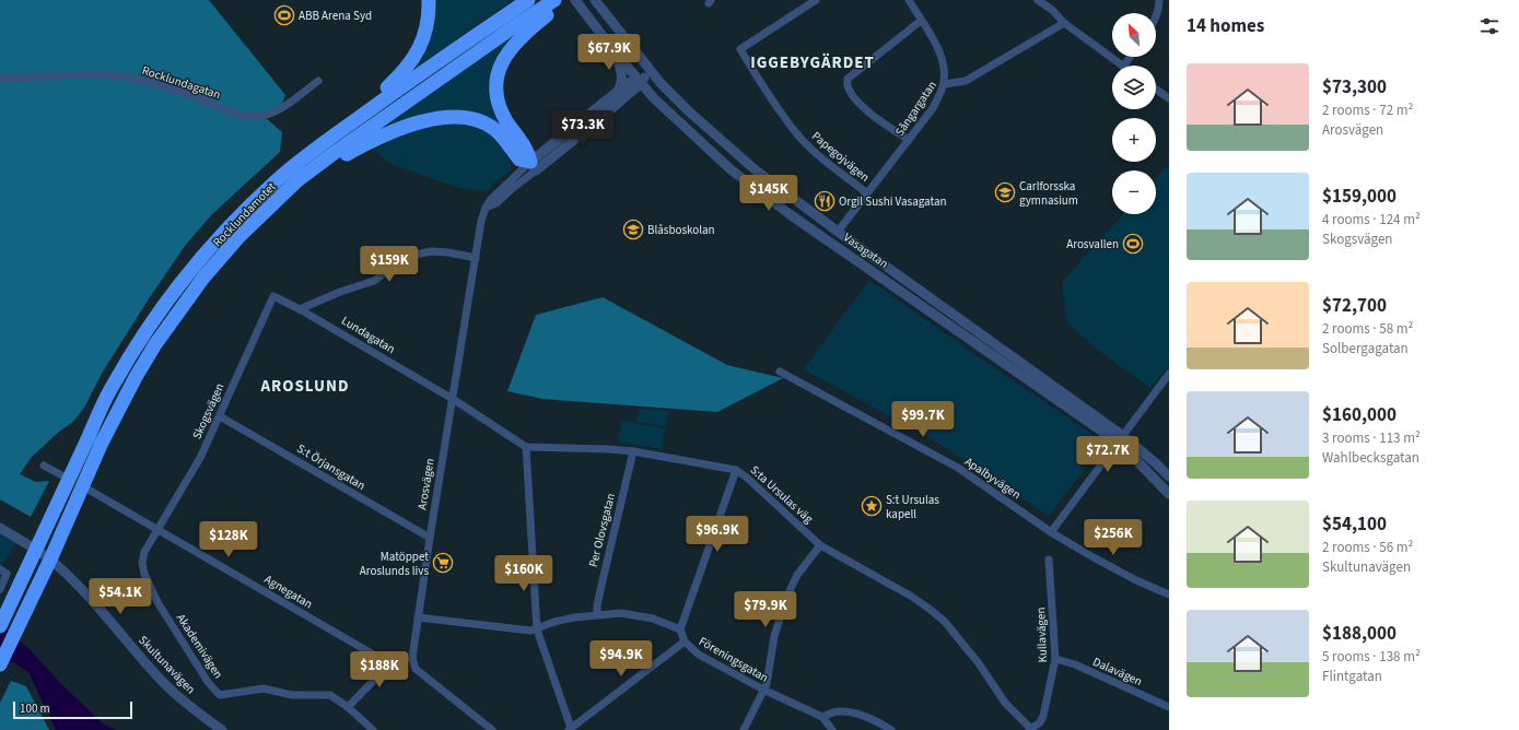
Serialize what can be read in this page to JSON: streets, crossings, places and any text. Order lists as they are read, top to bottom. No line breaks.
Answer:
{"streets":{"highway":["Rocklundamotet"],"street":["Rocklundagatan","Sångargatan","Papegojvägen","Vasagatan","Lundagatan","Skogsvägen","S:t Örjansgatan","Apalbyvägen","Arosvägen","S:ta Ursulas väg","Per Olovsgatan","Agnegatan","Kullavägen","Akademivägen","Föreningsgatan","Skultunavägen","Dalavägen"]},"crossings":[["Sångargatan","Papegojvägen"],["Sångargatan","Vasagatan"],["Vasagatan","Arosvägen"],["Lundagatan","Skogsvägen"],["Lundagatan","Arosvägen"],["Skogsvägen","S:t Örjansgatan"],["Skogsvägen","Agnegatan"],["Skogsvägen","Akademivägen"],["S:t Örjansgatan","Arosvägen"],["Arosvägen","Agnegatan"],["S:ta Ursulas väg","Per Olovsgatan"],["S:ta Ursulas väg","Kullavägen"],["Agnegatan","Akademivägen"],["Kullavägen","Dalavägen"]],"districts":["IGGEBYGÄRDET","AROSLUND"],"places":{"sports":["ABB Arena Syd","Arosvallen"],"school or university":["Carlforsska gymnasium","Blåsboskolan"],"restaurant":["Orgil Sushi Vasagatan"],"place":["S:t Ursulas kapell"],"supermarket":["Matöppet Aroslunds livs"]},"scale_bar":"100 m","north":"top left","page":{"heading":"14 homes","map_buttons":["+","−"],"price":["$67.9K","$73.3K","$145K","$159K","$99.7K","$72.7K","$96.9K","$256K","$128K","$160K","$54.1K","$79.9K","$94.9K","$188K"],"list":[{"name":"$73,300","note":"2 rooms · 72 m² · Arosvägen"},{"name":"$159,000","note":"4 rooms · 124 m² · Skogsvägen"},{"name":"$72,700","note":"2 rooms · 58 m² · Solbergagatan"},{"name":"$160,000","note":"3 rooms · 113 m² · Wahlbecksgatan"},{"name":"$54,100","note":"2 rooms · 56 m² · Skultunavägen"},{"name":"$188,000","note":"5 rooms · 138 m² · Flintgatan"}],"scale":"100 m"}}
